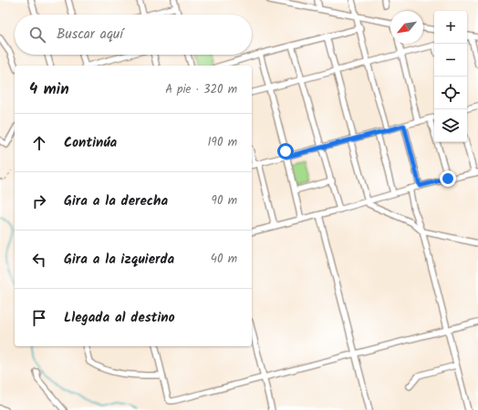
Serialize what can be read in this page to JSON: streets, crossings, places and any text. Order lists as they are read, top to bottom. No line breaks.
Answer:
{"north":"bottom left","page":{"map_buttons":["+","−"],"search":"Buscar aquí","heading":["4 min","A pie · 320 m"],"list":[["Continúa","190 m"],["Gira a la derecha","90 m"],["Gira a la izquierda","40 m"],"Llegada al destino"]}}
